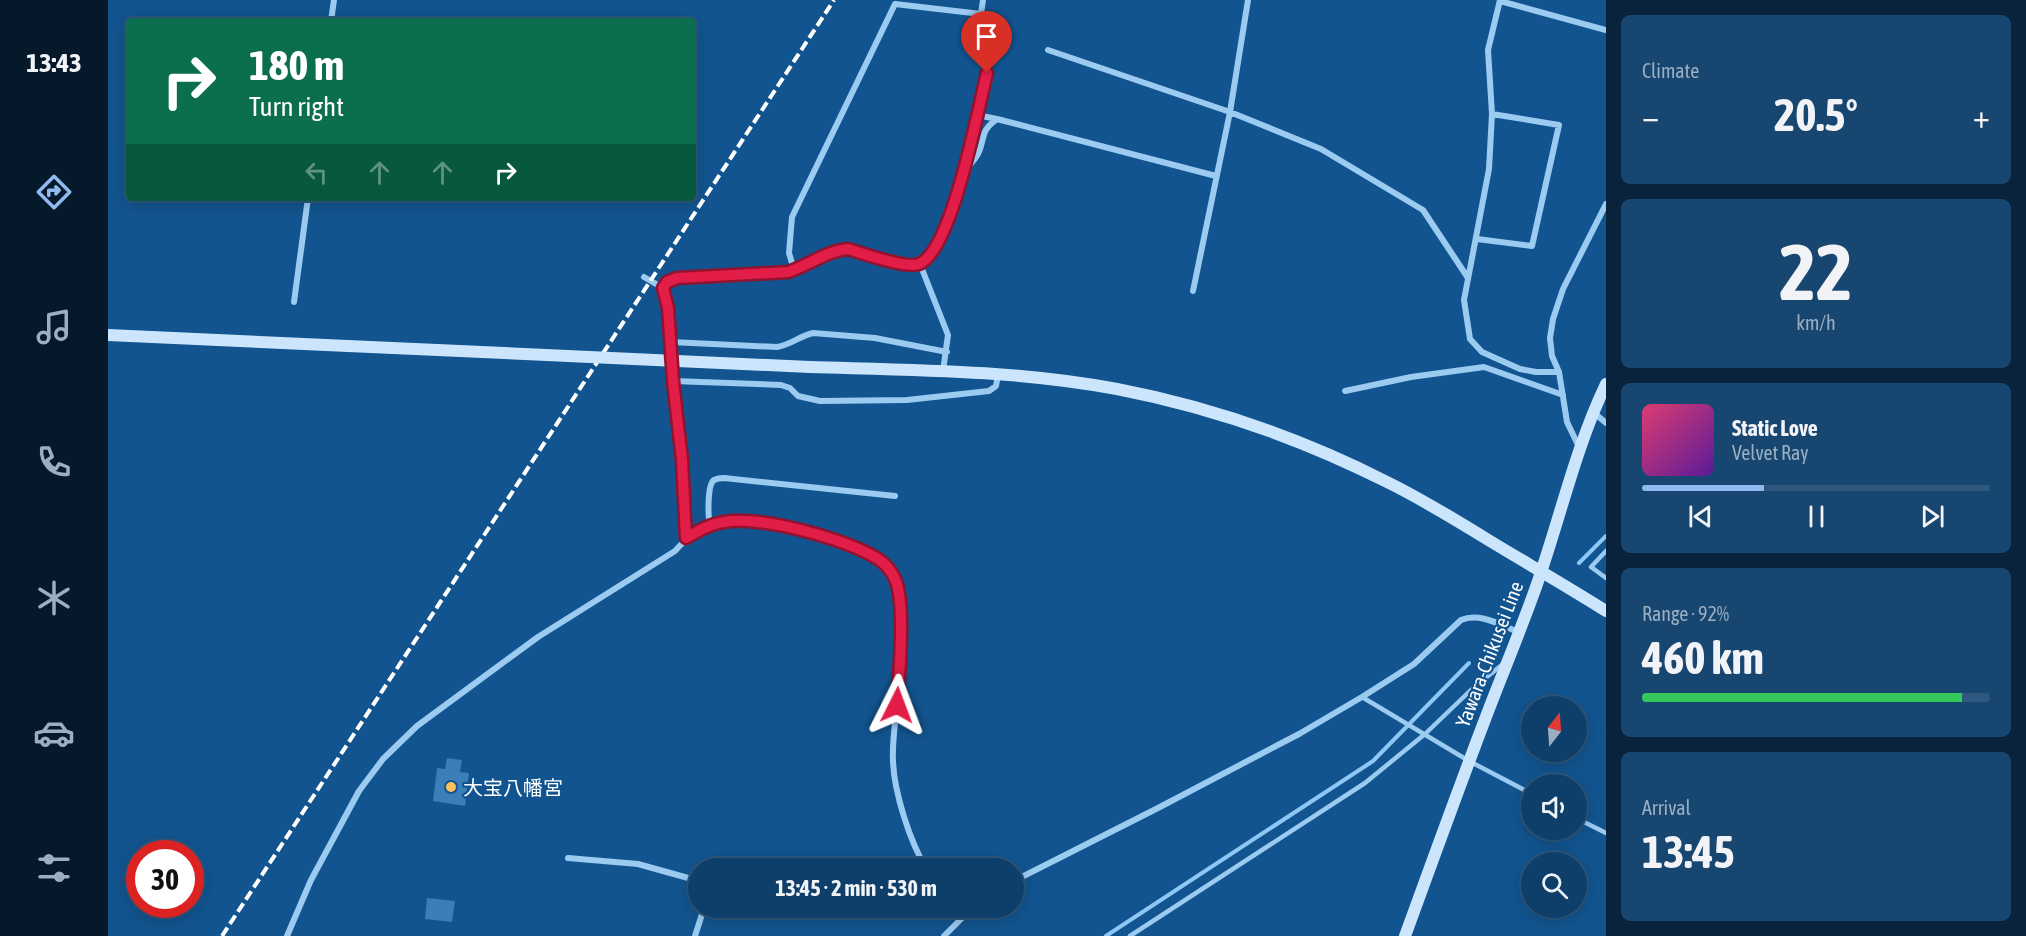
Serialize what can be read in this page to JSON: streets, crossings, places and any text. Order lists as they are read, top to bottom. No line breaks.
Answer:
{"streets":{"street":["Yawara-Chikusei Line"]},"places":["大宝八幡宮"],"north":"top","page":{"tabs":"13:43","tile":["Climate",["22","km/h"],["Range · 92%","460 km"],["Arrival","13:45"]],"turn":["180 m","Turn right"],"heat":["−","20.5°","+"],"song":["Static Love","Velvet Ray"],"limit":"30","trip":"13:45 · 2 min · 530 m"}}
